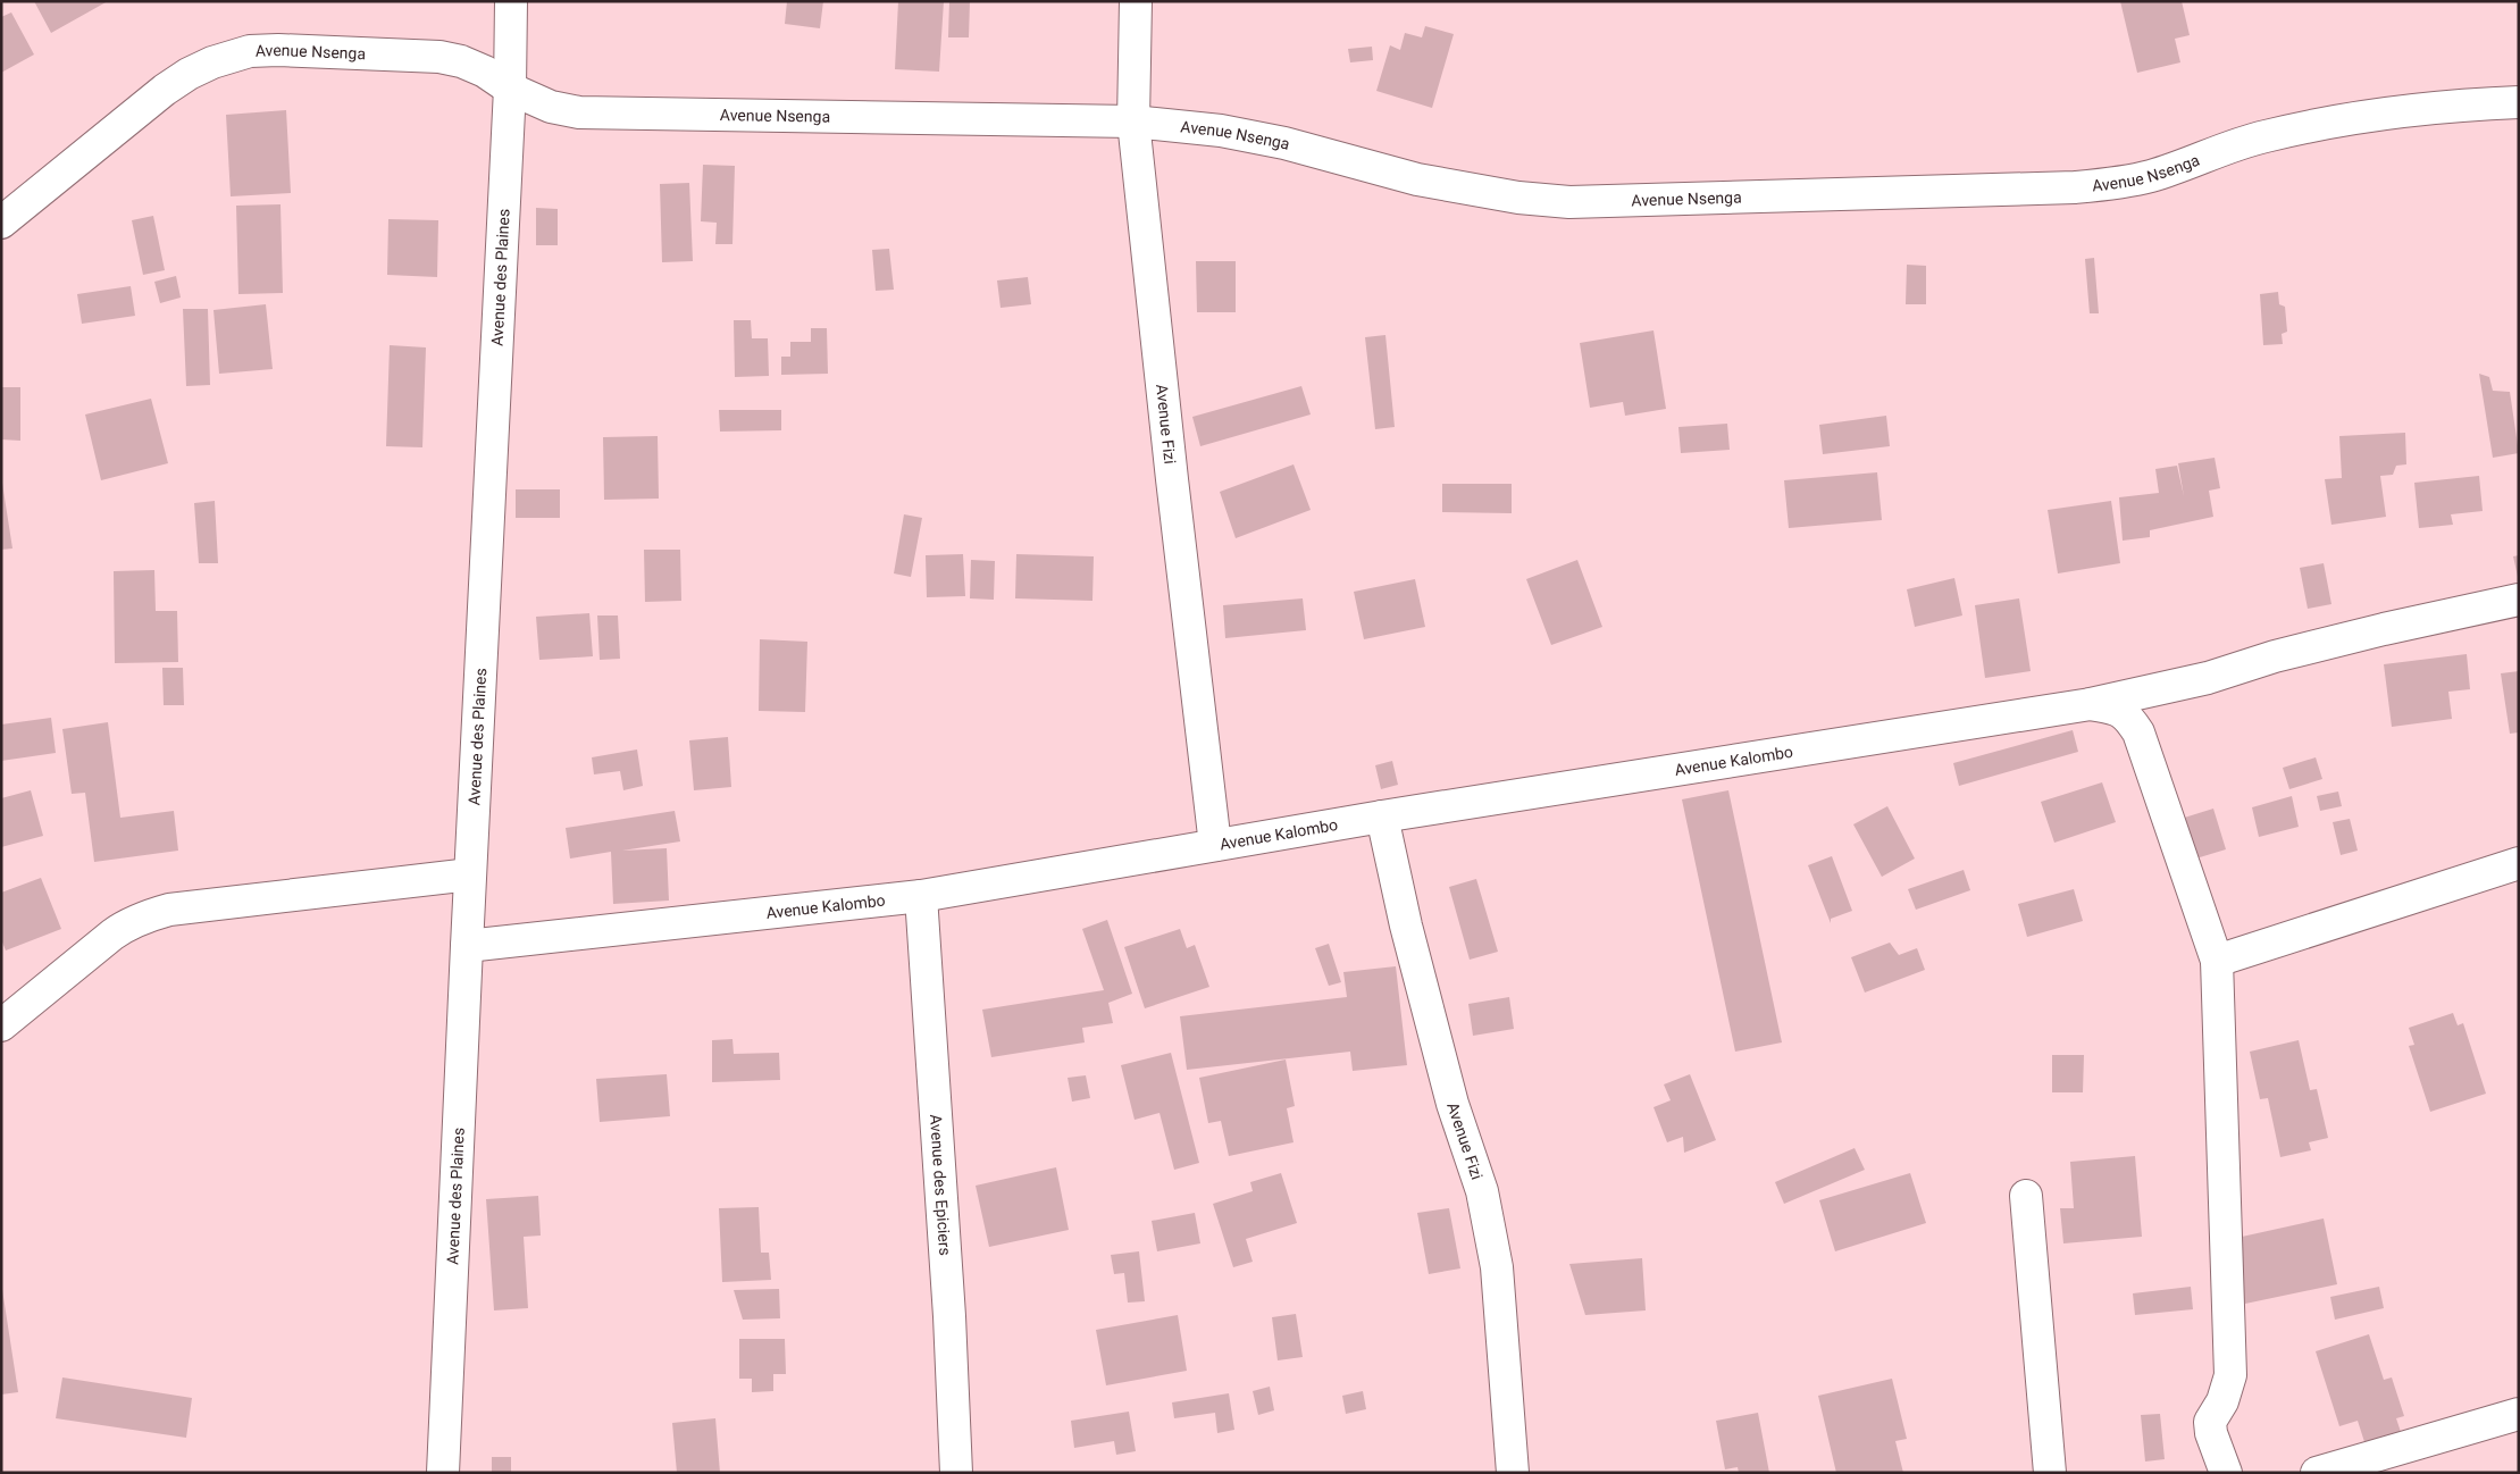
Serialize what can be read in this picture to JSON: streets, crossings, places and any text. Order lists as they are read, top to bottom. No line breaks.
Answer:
{"streets":{"street":["Avenue Nsenga","Avenue des Plaines","Avenue Fizi","Avenue Kalombo","Avenue des Epiciers"]},"crossings":[["Avenue Nsenga","Avenue des Plaines"],["Avenue Nsenga","Avenue Fizi"],["Avenue des Plaines","Avenue Kalombo"],["Avenue Fizi","Avenue Kalombo"],["Avenue Kalombo","Avenue des Epiciers"]]}
